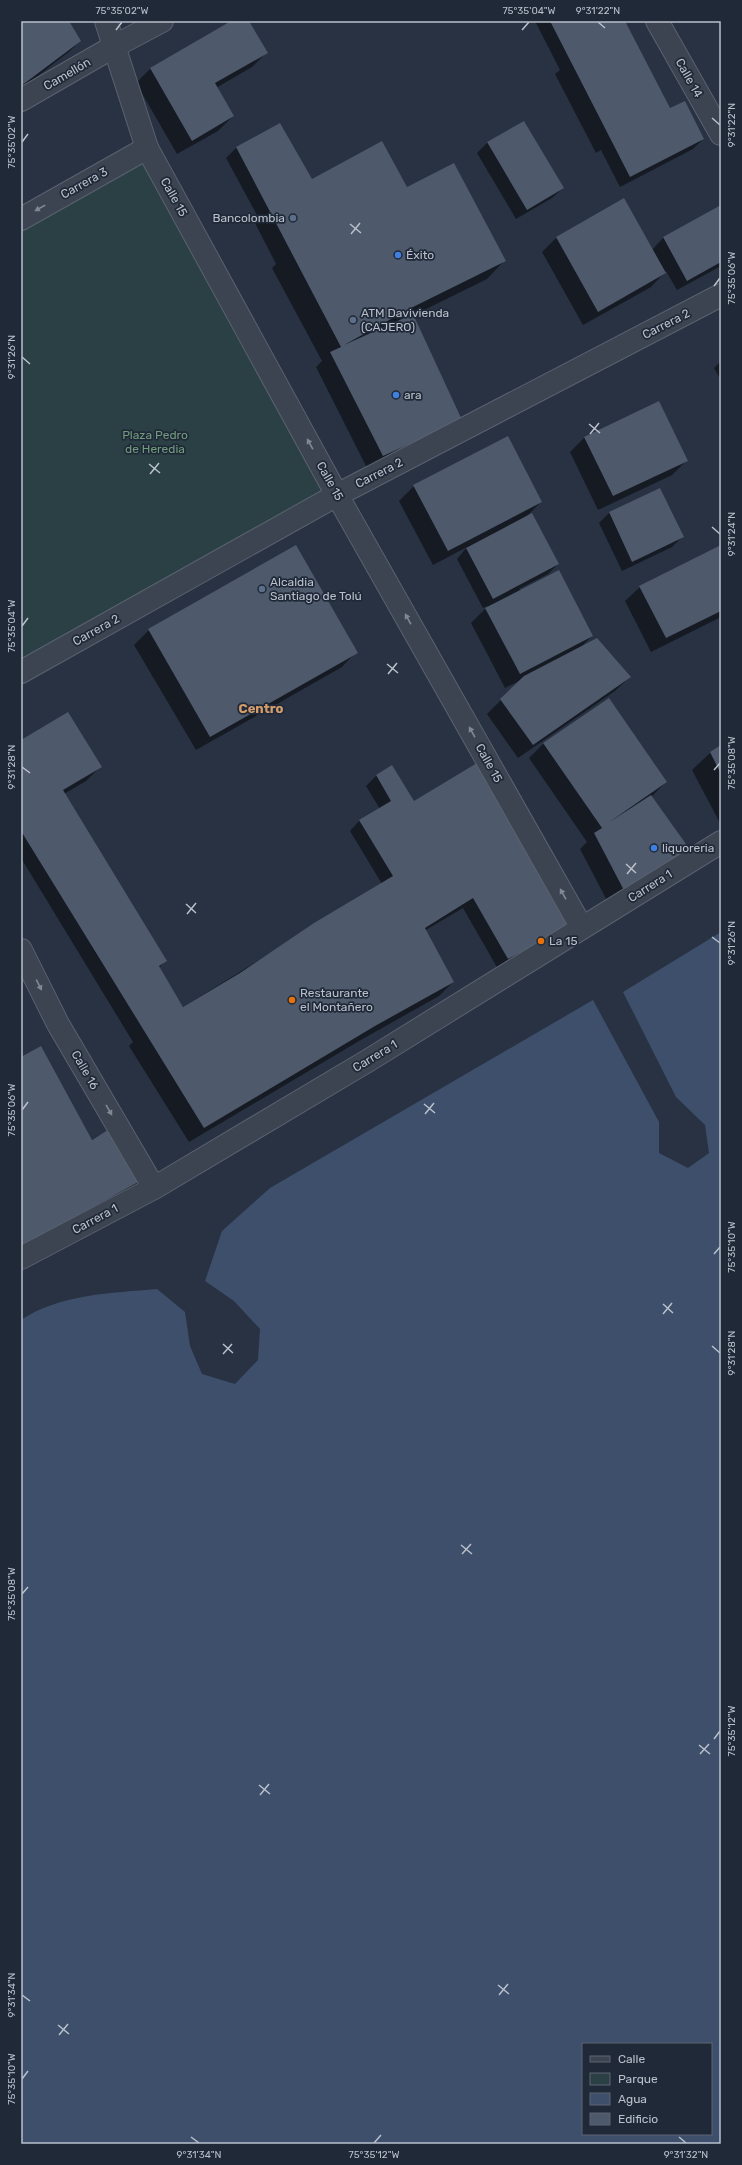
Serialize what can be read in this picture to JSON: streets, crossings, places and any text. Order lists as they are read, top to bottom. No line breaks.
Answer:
{"streets":{"street":["Camellón","Calle 14","Carrera 3","Calle 15","Carrera 2","Carrera 1","Calle 16"]},"crossings":[["Camellón","Calle 15"],["Carrera 3","Calle 15"],["Calle 15","Carrera 2"],["Calle 15","Carrera 1"],["Carrera 1","Calle 16"]],"one_way":["Carrera 3","Calle 15","Calle 16"],"districts":["Centro"],"parks":["Plaza Pedro de Heredia"],"places":["Bancolombia","Éxito","ATM Davivienda (CAJERO)","ara","Alcaldia Santiago de Tolú","liquoreria","La 15","Restaurante el Montañero"],"legend":["Calle","Parque","Agua","Edificio"],"coordinates":["75°35'02\"W","75°35'04\"W","9°31'22\"N","75°35'06\"W","9°31'26\"N","9°31'24\"N","75°35'08\"W","9°31'28\"N","75°35'10\"W","75°35'12\"W","9°31'34\"N","9°31'32\"N"]}
